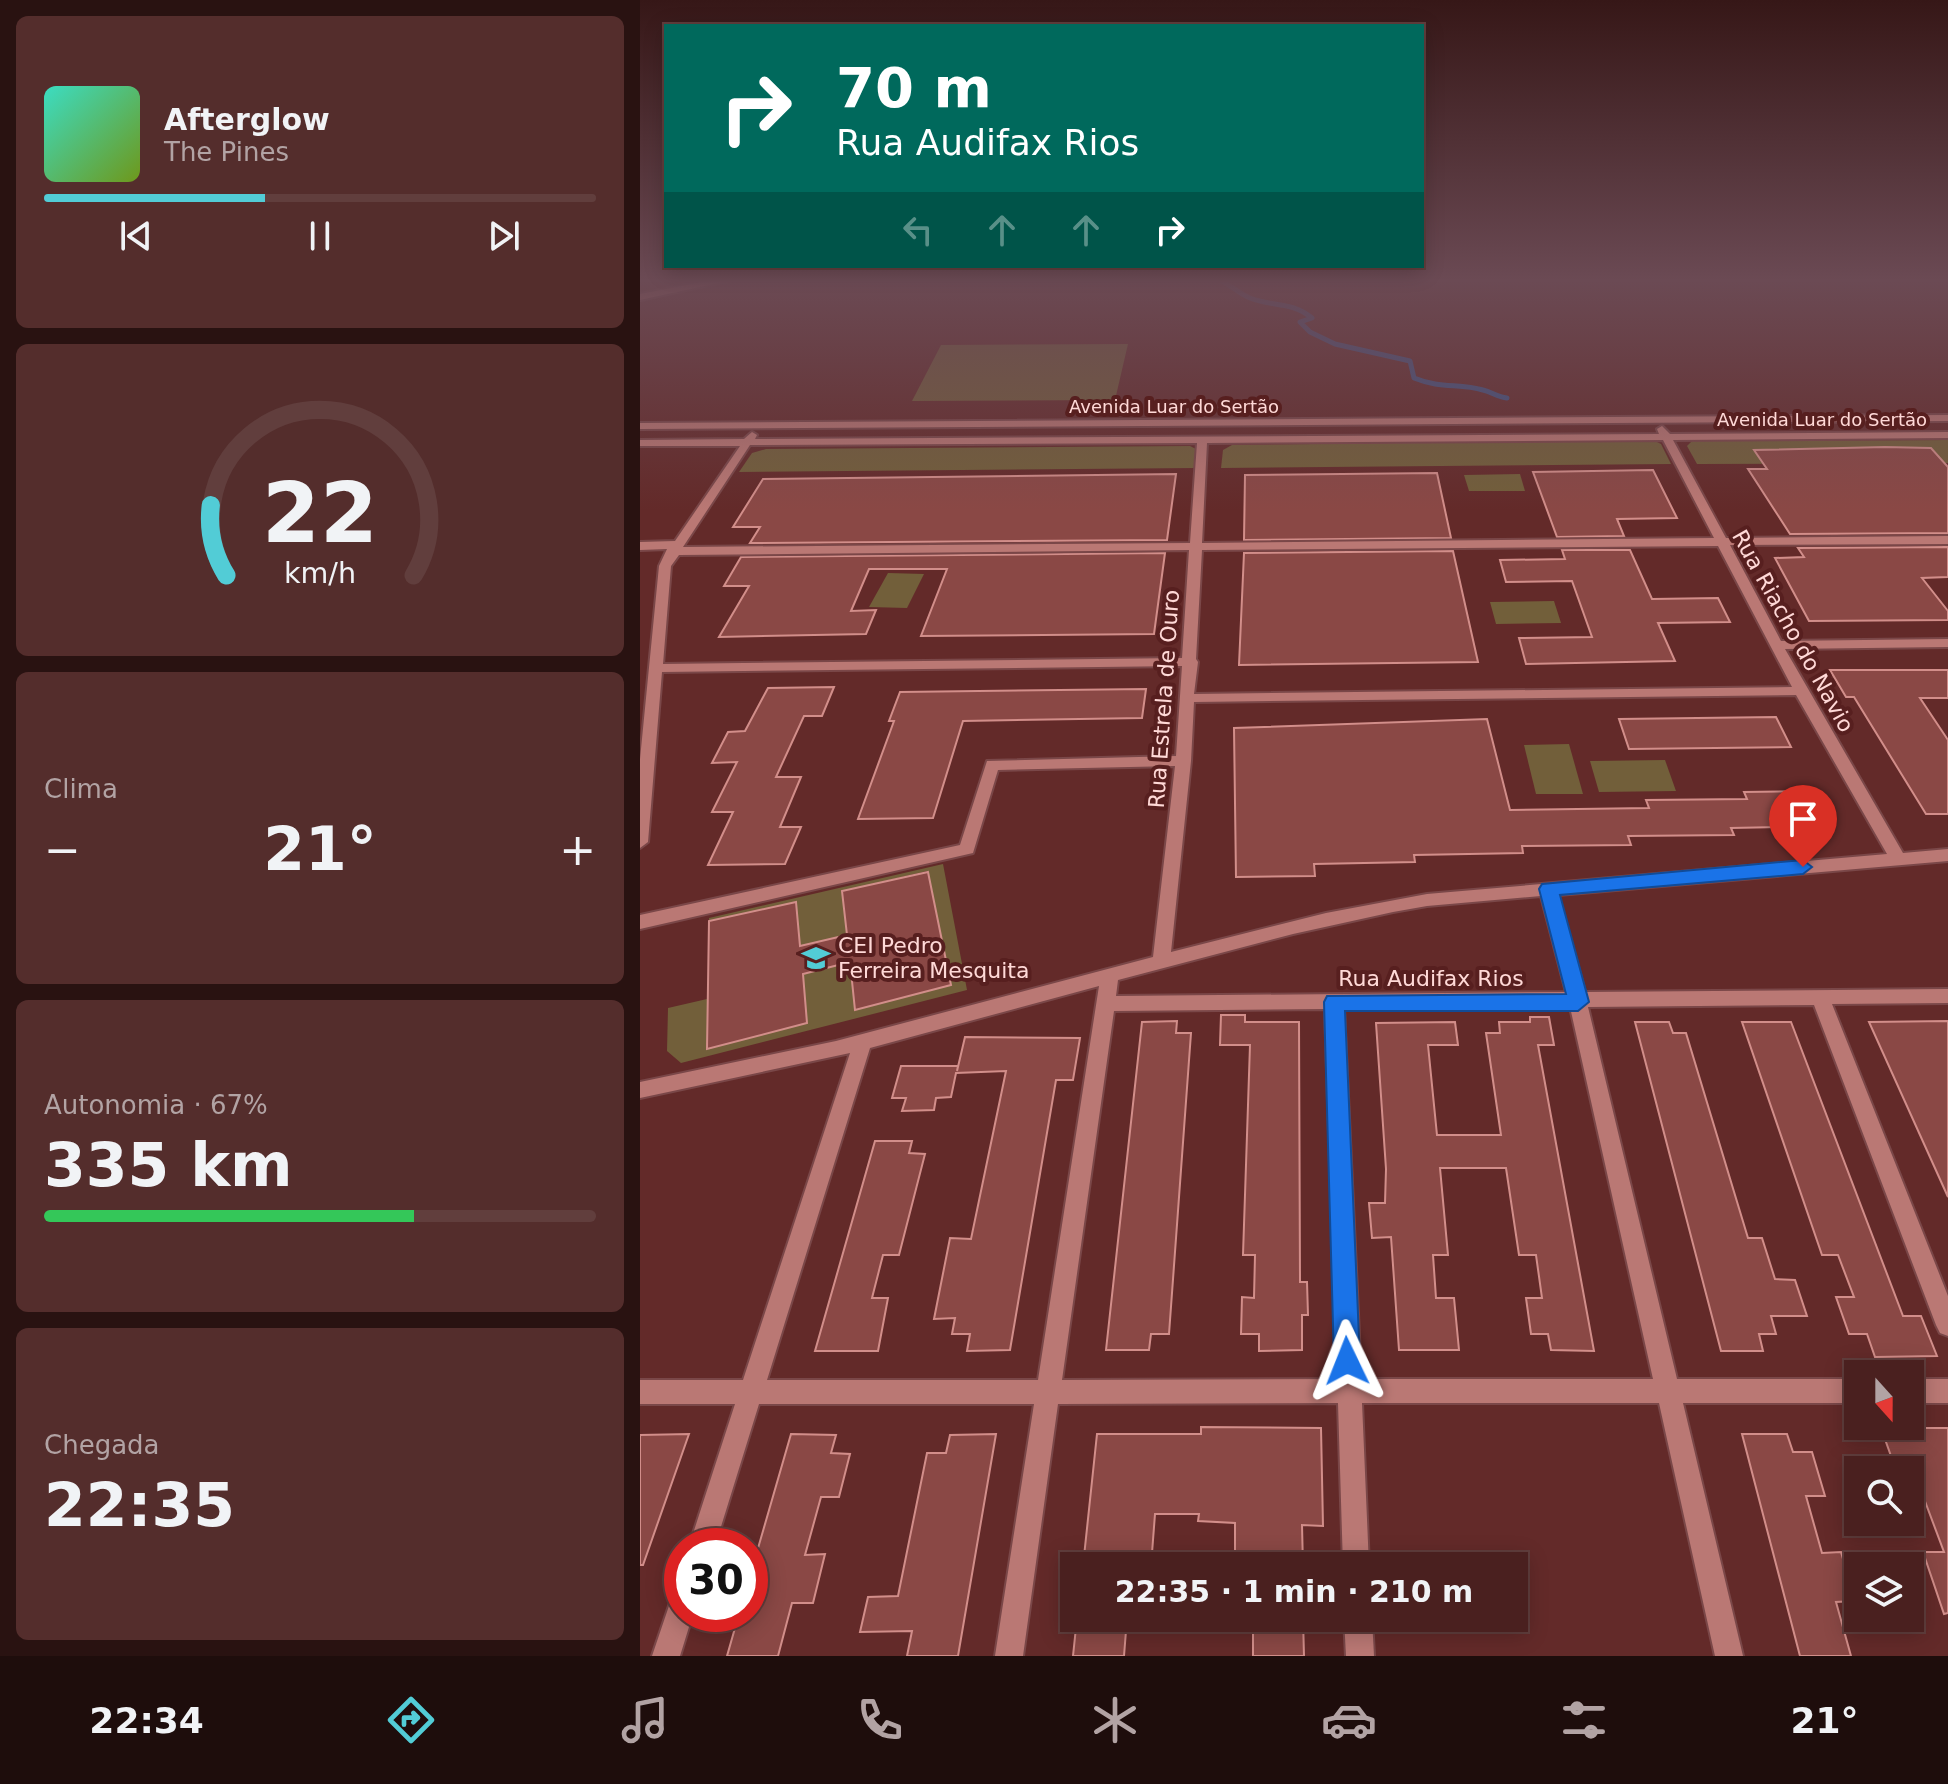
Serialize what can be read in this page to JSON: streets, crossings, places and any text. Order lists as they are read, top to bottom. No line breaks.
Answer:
{"streets":{"street":["Avenida Luar do Sertão","Rua Riacho do Navio","Rua Estrela de Ouro","Rua Audifax Rios"]},"crossings":[["Avenida Luar do Sertão","Rua Riacho do Navio"],["Avenida Luar do Sertão","Rua Estrela de Ouro"]],"places":{"school or university":["CEI Pedro Ferreira Mesquita"]},"north":"bottom","page":{"turn":["70 m","Rua Audifax Rios"],"song":["Afterglow","The Pines"],"tile":["Clima",["Autonomia · 67%","335 km"],["Chegada","22:35"]],"heat":["−","21°","+"],"limit":"30","trip":"22:35 · 1 min · 210 m","tabs":["22:34","21°"],"gauge":["22","km/h"]}}
